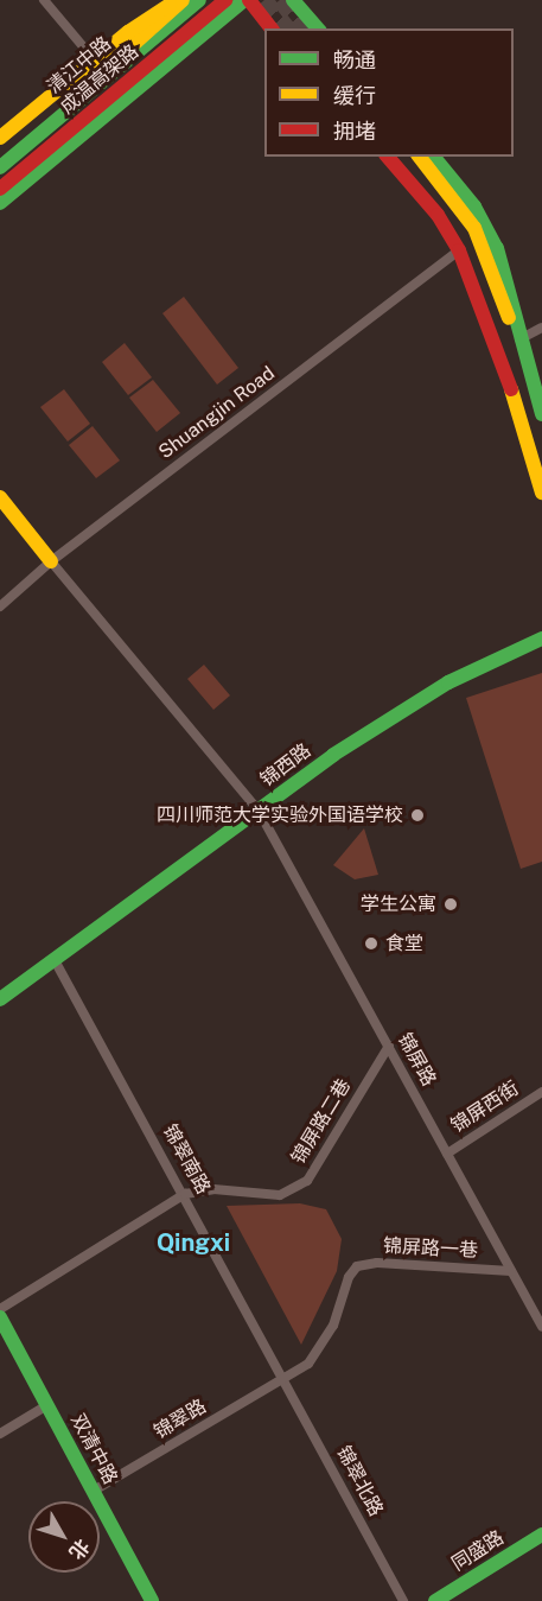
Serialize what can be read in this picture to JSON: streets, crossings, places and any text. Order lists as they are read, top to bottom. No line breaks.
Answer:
{"streets":{"main road":["清江中路","成温高架路","锦西路","双清中路","同盛路"],"street":["Shuangjin Road","锦屏路","锦屏西街","锦屏路二巷","锦翠南路","锦屏路一巷","锦翠路","锦翠北路"]},"crossings":[["Shuangjin Road","锦屏路"],["锦西路","锦屏路"],["锦西路","锦翠南路"],["锦屏路","锦屏西街"],["锦屏路","锦屏路二巷"],["锦屏路","锦屏路一巷"],["锦屏路二巷","锦翠南路"],["锦翠南路","锦屏路一巷"],["锦翠南路","锦翠路"],["锦翠南路","锦翠北路"],["锦屏路一巷","锦翠路"],["锦屏路一巷","锦翠北路"],["锦翠路","双清中路"],["锦翠路","锦翠北路"]],"districts":["Qingxi"],"places":["四川师范大学实验外国语学校","学生公寓","食堂"],"legend":["畅通","缓行","拥堵"],"north":"bottom right"}
